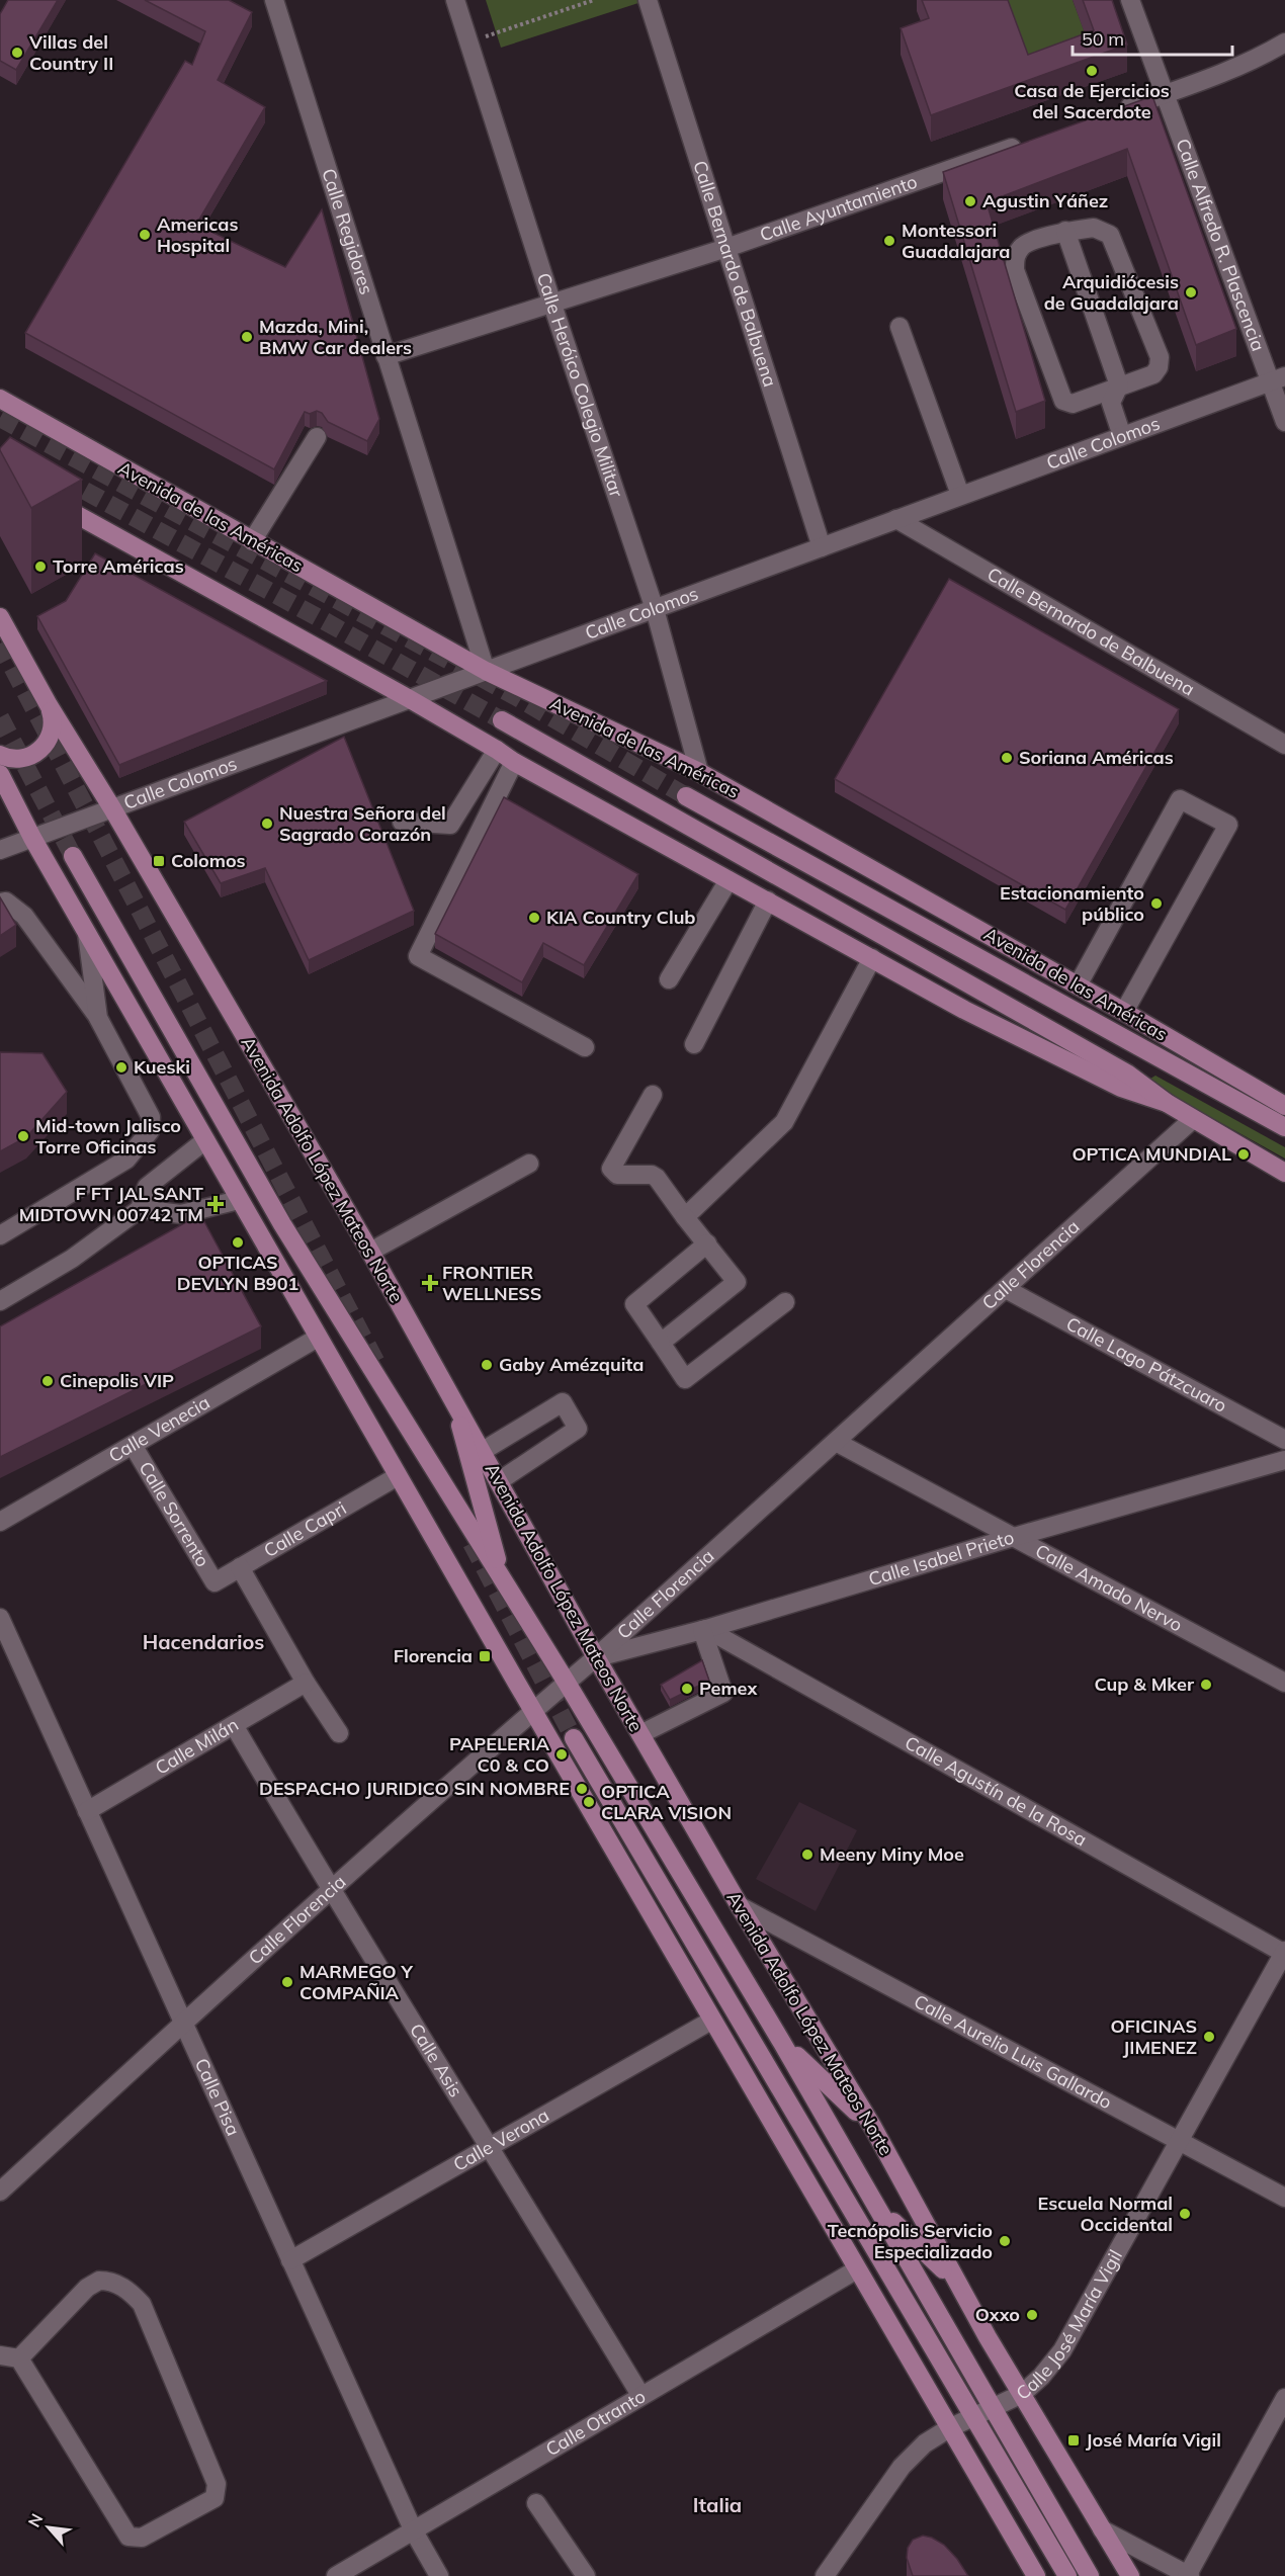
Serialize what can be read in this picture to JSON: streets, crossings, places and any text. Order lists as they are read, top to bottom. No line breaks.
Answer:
{"streets":{"main road":["Avenida de las Américas","Avenida Adolfo López Mateos Norte"],"street":["Calle Ayuntamiento","Calle Regidores","Calle Alfredo R. Plascencia","Calle Bernardo de Balbuena","Calle Heróico Colegio Militar","Calle Colomos","Calle Florencia","Calle Lago Pátzcuaro","Calle Venecia","Calle Sorrento","Calle Capri","Calle Isabel Prieto","Calle Amado Nervo","Calle Milán","Calle Agustín de la Rosa","Calle Aurelio Luis Gallardo","Calle Asis","Calle Pisa","Calle Verona","Calle José María Vigil","Calle Otranto"]},"crossings":[["Calle Ayuntamiento","Calle Regidores"],["Calle Ayuntamiento","Calle Bernardo de Balbuena"],["Calle Ayuntamiento","Calle Heróico Colegio Militar"],["Calle Regidores","Calle Colomos"],["Calle Regidores","Avenida de las Américas"],["Calle Alfredo R. Plascencia","Calle Colomos"],["Calle Bernardo de Balbuena","Calle Colomos"],["Calle Heróico Colegio Militar","Calle Colomos"],["Calle Heróico Colegio Militar","Avenida de las Américas"],["Calle Colomos","Avenida de las Américas"],["Calle Colomos","Avenida Adolfo López Mateos Norte"],["Avenida Adolfo López Mateos Norte","Calle Florencia"],["Avenida Adolfo López Mateos Norte","Calle Isabel Prieto"],["Avenida Adolfo López Mateos Norte","Calle Aurelio Luis Gallardo"],["Avenida Adolfo López Mateos Norte","Calle José María Vigil"],["Calle Florencia","Calle Lago Pátzcuaro"],["Calle Florencia","Calle Isabel Prieto"],["Calle Florencia","Calle Amado Nervo"],["Calle Florencia","Calle Asis"],["Calle Florencia","Calle Pisa"],["Calle Venecia","Calle Sorrento"],["Calle Sorrento","Calle Capri"],["Calle Isabel Prieto","Calle Amado Nervo"],["Calle Isabel Prieto","Calle Agustín de la Rosa"],["Calle Milán","Calle Asis"],["Calle Milán","Calle Pisa"],["Calle Agustín de la Rosa","Calle José María Vigil"],["Calle Aurelio Luis Gallardo","Calle José María Vigil"],["Calle Asis","Calle Verona"],["Calle Asis","Calle Otranto"],["Calle Pisa","Calle Verona"],["Calle Pisa","Calle Otranto"]],"districts":["Hacendarios","Italia"],"places":{"other":["Villas del Country II","Casa de Ejercicios del Sacerdote","Agustin Yáñez","Americas Hospital","Montessori Guadalajara","Arquidiócesis de Guadalajara","Mazda, Mini, BMW Car dealers","Torre Américas","Soriana Américas","Nuestra Señora del Sagrado Corazón","Estacionamiento público","KIA Country Club","Kueski","Mid-town Jalisco Torre Oficinas","OPTICA MUNDIAL","OPTICAS DEVLYN B901","Gaby Amézquita","Cinepolis VIP","Cup & Mker","Pemex","PAPELERIA C0 & CO","DESPACHO JURIDICO SIN NOMBRE","OPTICA CLARA VISION","Meeny Miny Moe","MARMEGO Y COMPAÑIA","OFICINAS JIMENEZ","Escuela Normal Occidental","Tecnópolis Servicio Especializado","Oxxo"],"transit":["Colomos","Florencia","José María Vigil"],"health":["F FT JAL SANT MIDTOWN 00742 TM","FRONTIER WELLNESS"]},"scale_bar":"50 m","north":"top left"}
